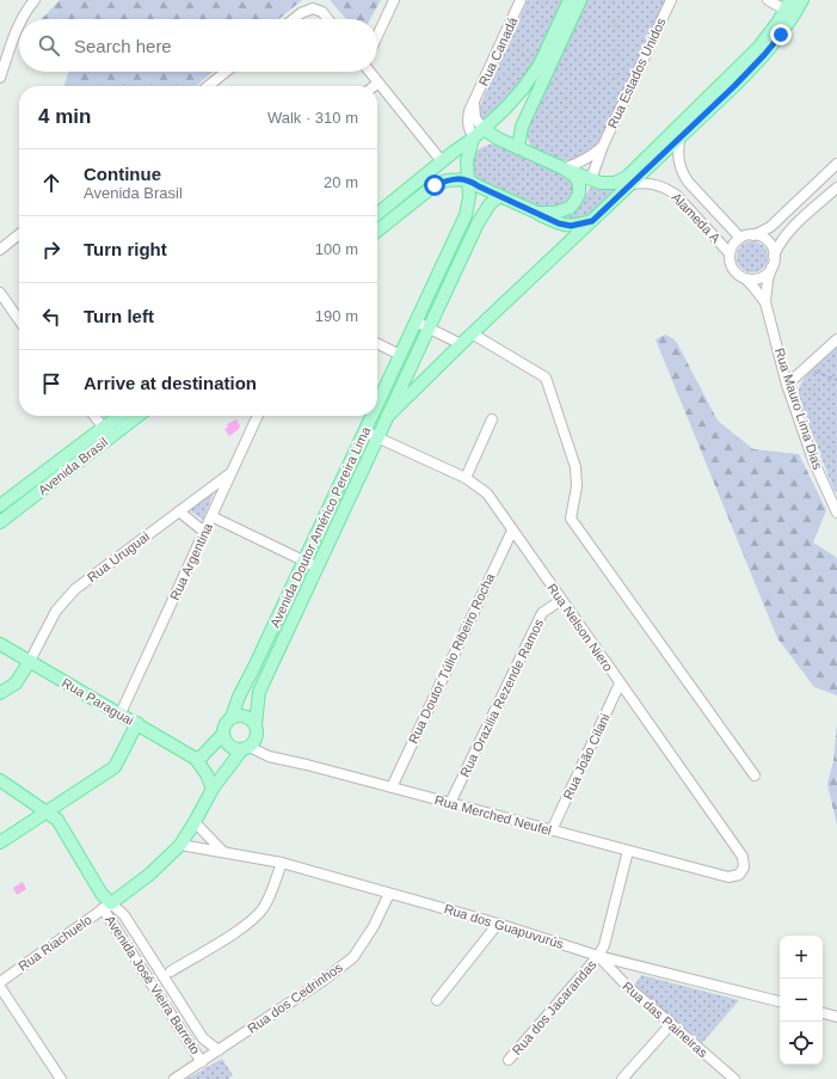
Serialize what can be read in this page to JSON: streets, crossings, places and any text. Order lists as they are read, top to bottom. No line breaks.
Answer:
{"streets":{"main road":["Avenida Brasil","Avenida Doutor Américo Pereira Lima","Rua Paraguai"],"street":["Rua Canadá","Rua Estados Unidos","Alameda A","Rua Mauro Lima Dias","Rua Uruguai","Rua Argentina","Rua Nelson Niero","Rua Doutor Túlio Ribeiro Rocha","Rua Orazilia Rezende Ramos","Rua João Cilani","Rua Merched Neufel","Rua dos Guapuvurús","Rua Riachuelo","Avenida José Vieira Barreto","Rua dos Cedrinhos","Rua dos Jacarandas","Rua das Paineiras"]},"crossings":[["Rua Canadá","Avenida Doutor Américo Pereira Lima"],["Avenida Doutor Américo Pereira Lima","Rua Nelson Niero"],["Avenida Doutor Américo Pereira Lima","Rua Merched Neufel"],["Rua Uruguai","Rua Argentina"],["Rua Uruguai","Rua Paraguai"],["Rua Argentina","Rua Paraguai"],["Rua Nelson Niero","Rua Doutor Túlio Ribeiro Rocha"],["Rua Nelson Niero","Rua Orazilia Rezende Ramos"],["Rua Nelson Niero","Rua João Cilani"],["Rua Nelson Niero","Rua Merched Neufel"],["Rua Doutor Túlio Ribeiro Rocha","Rua Merched Neufel"],["Rua Orazilia Rezende Ramos","Rua Merched Neufel"],["Rua João Cilani","Rua Merched Neufel"],["Rua Merched Neufel","Rua dos Jacarandas"],["Rua dos Guapuvurús","Rua dos Cedrinhos"],["Rua dos Guapuvurús","Rua dos Jacarandas"],["Rua dos Guapuvurús","Rua das Paineiras"],["Rua Riachuelo","Avenida José Vieira Barreto"],["Avenida José Vieira Barreto","Rua dos Cedrinhos"],["Rua dos Jacarandas","Rua das Paineiras"]],"page":{"search":"Search here","heading":["4 min","Walk · 310 m"],"list":[["Continue","Avenida Brasil","20 m"],["Turn right","100 m"],["Turn left","190 m"],"Arrive at destination"],"map_buttons":["+","−"]}}
